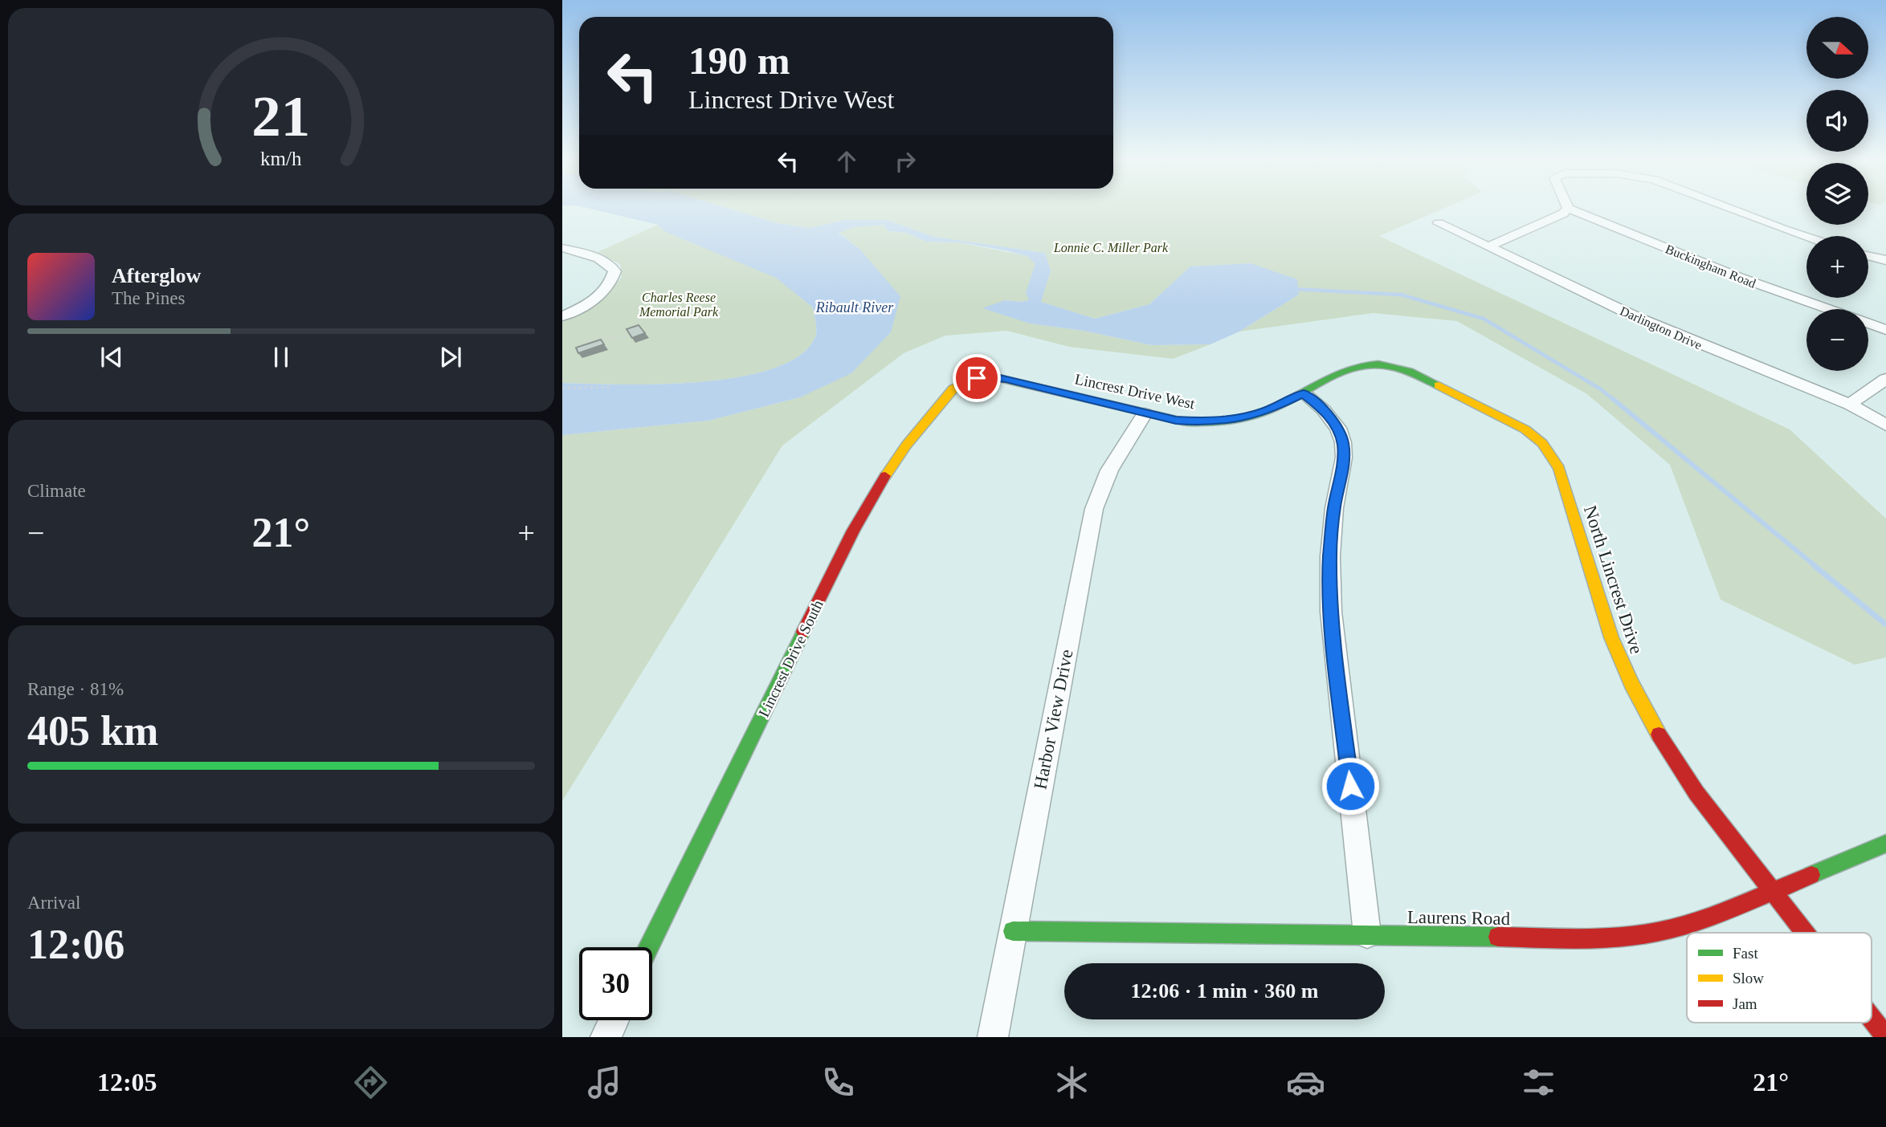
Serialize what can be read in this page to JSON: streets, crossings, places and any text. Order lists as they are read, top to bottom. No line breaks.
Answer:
{"streets":{"street":["Buckingham Road","Darlington Drive","Lincrest Drive West","North Lincrest Drive","Lincrest Drive South","Harbor View Drive","Laurens Road"]},"crossings":[["Lincrest Drive West","North Lincrest Drive"],["Lincrest Drive West","Lincrest Drive South"],["Lincrest Drive West","Harbor View Drive"],["North Lincrest Drive","Laurens Road"],["Harbor View Drive","Laurens Road"]],"water":["Ribault River"],"parks":["Lonnie C. Miller Park","Charles Reese Memorial Park"],"legend":["Fast","Slow","Jam"],"north":"right","page":{"map_buttons":["+","−"],"turn":["190 m","Lincrest Drive West"],"song":["Afterglow","The Pines"],"tile":["Climate",["Range · 81%","405 km"],["Arrival","12:06"]],"heat":["−","21°","+"],"limit":"30","trip":"12:06 · 1 min · 360 m","tabs":["12:05","21°"],"gauge":["21","km/h"]}}
